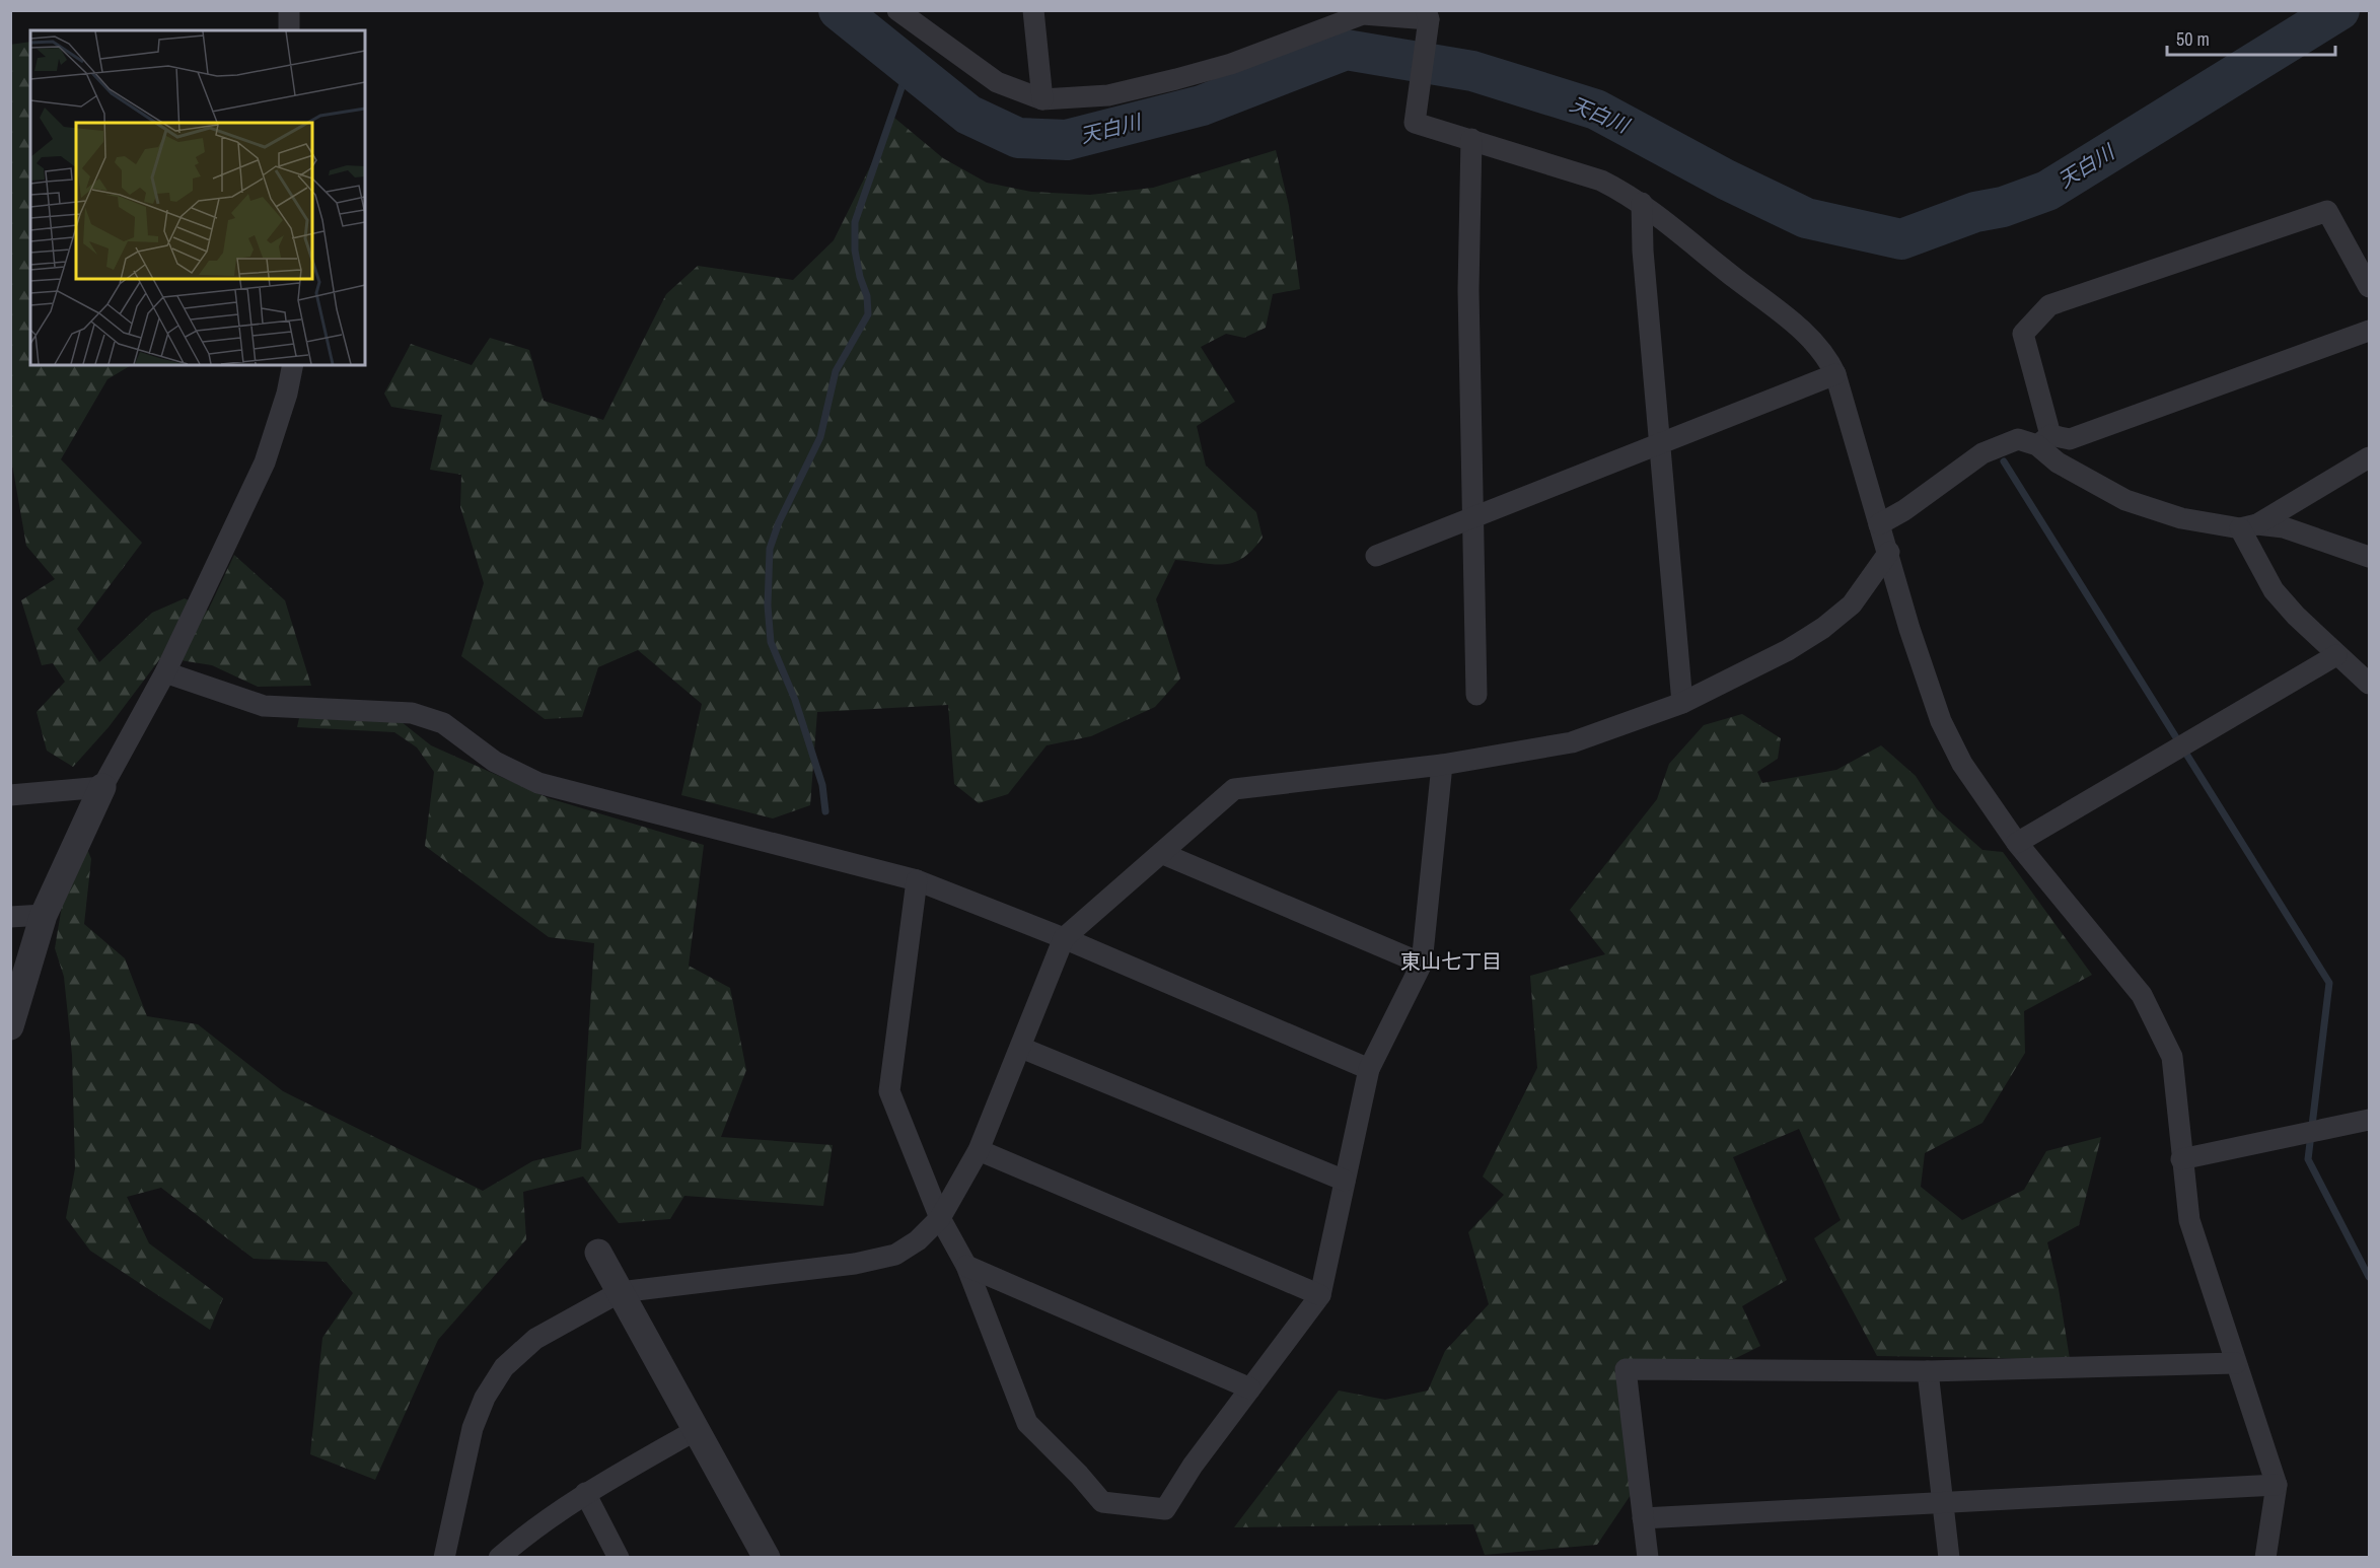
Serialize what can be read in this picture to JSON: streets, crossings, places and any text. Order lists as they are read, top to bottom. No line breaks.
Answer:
{"districts":["東山七丁目"],"water":["天白川"],"scale_bar":"50 m"}
